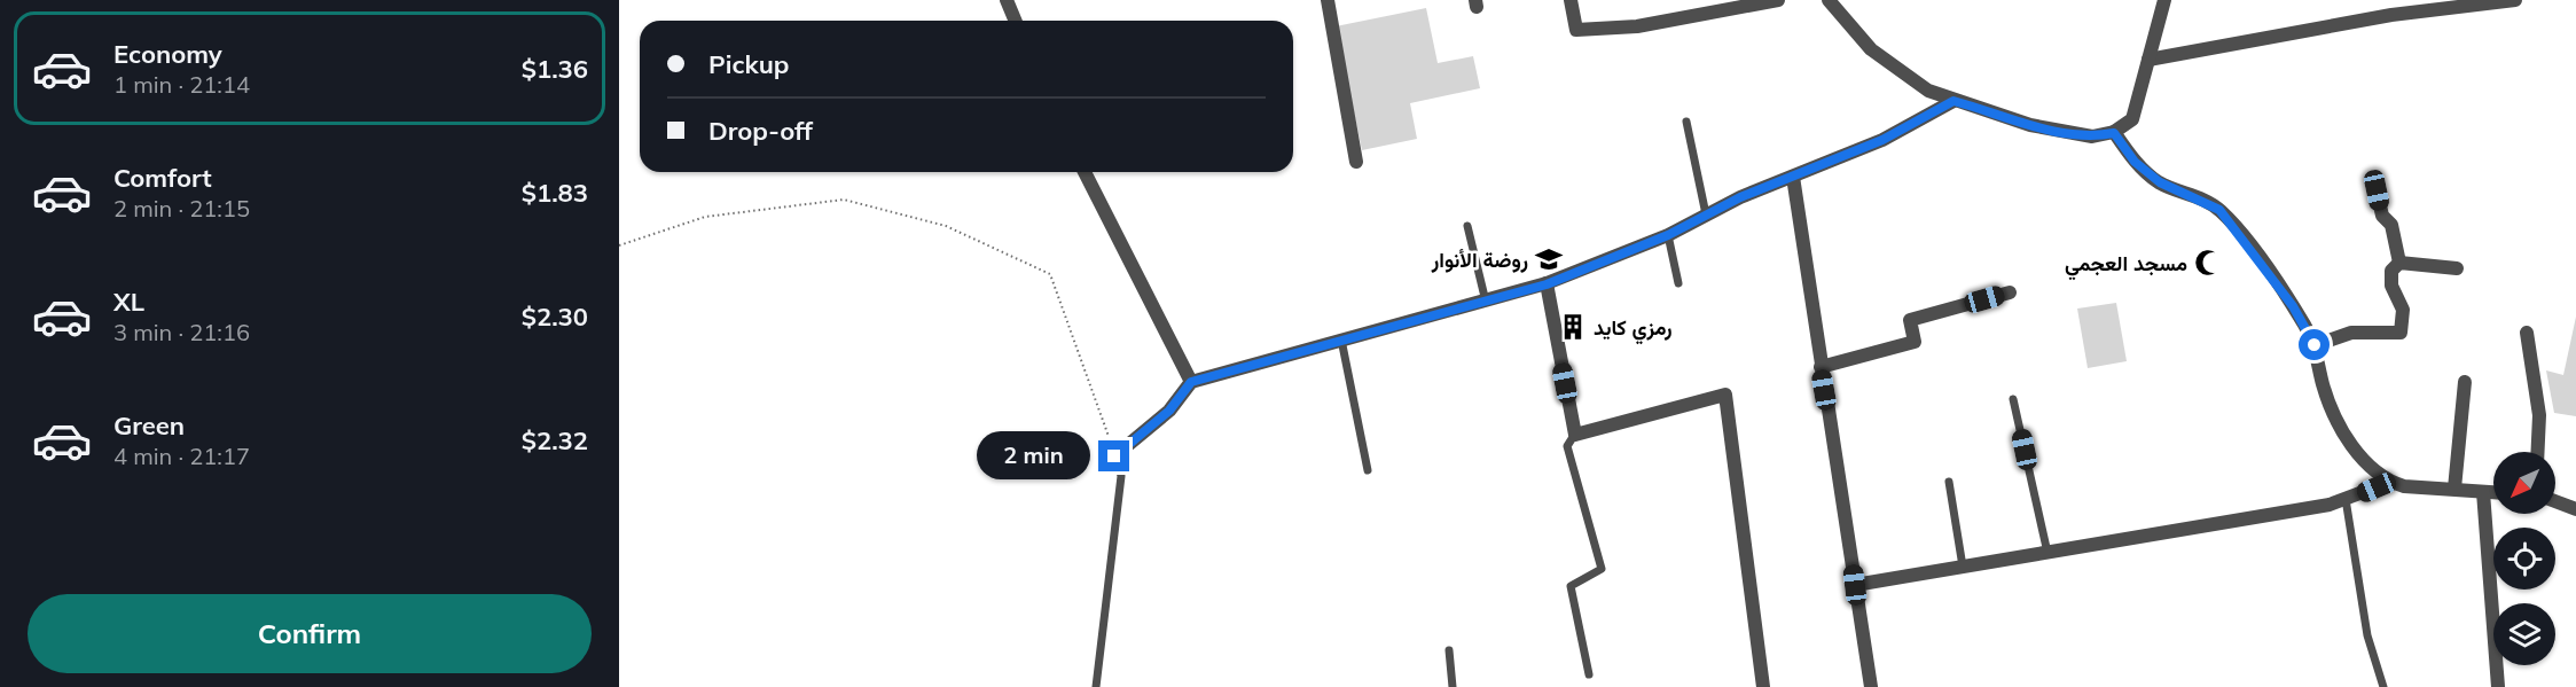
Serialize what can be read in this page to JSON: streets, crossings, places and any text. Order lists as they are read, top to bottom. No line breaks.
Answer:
{"places":{"school or university":["روضة الأنوار"],"mosque":["مسجد العجمي"],"building":["رمزي كايد"]},"north":"bottom left","page":{"list":[{"name":"Economy","note":"1 min · 21:14","value":"$1.36"},{"name":"Comfort","note":"2 min · 21:15","value":"$1.83"},{"name":"XL","note":"3 min · 21:16","value":"$2.30"},{"name":"Green","note":"4 min · 21:17","value":"$2.32"}],"banner":["Pickup","Drop-off"],"bubble":"2 min","buttons":"Confirm"}}
